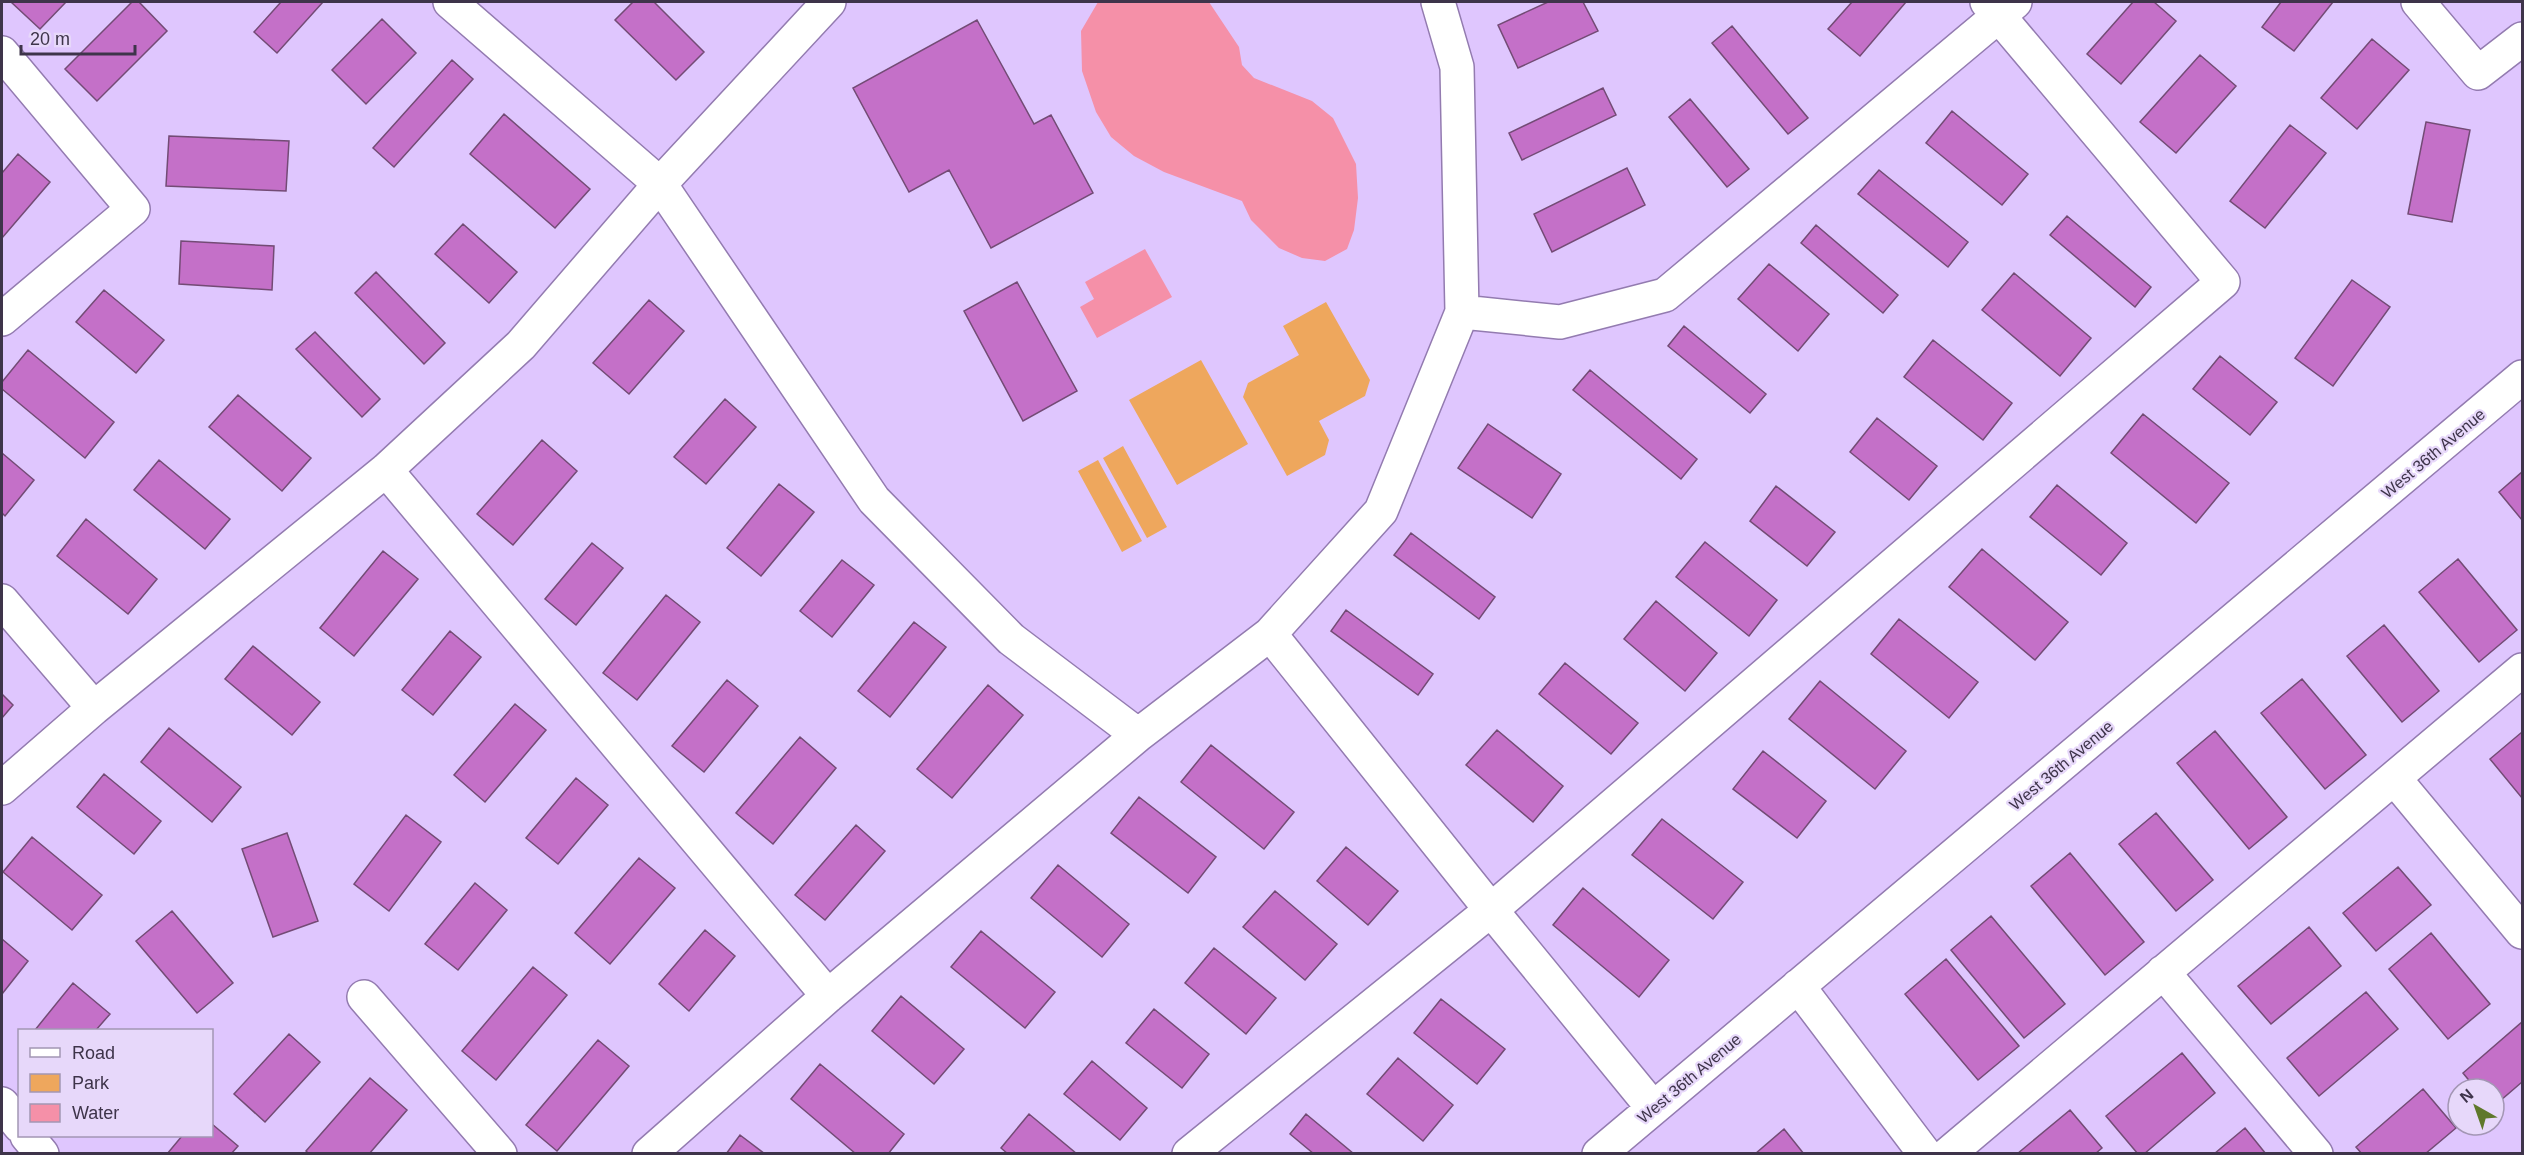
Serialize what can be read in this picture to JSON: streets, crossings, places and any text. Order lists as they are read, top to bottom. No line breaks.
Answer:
{"streets":{"street":["West 36th Avenue"]},"legend":["Road","Park","Water"],"scale_bar":"20 m","north":"top left"}
